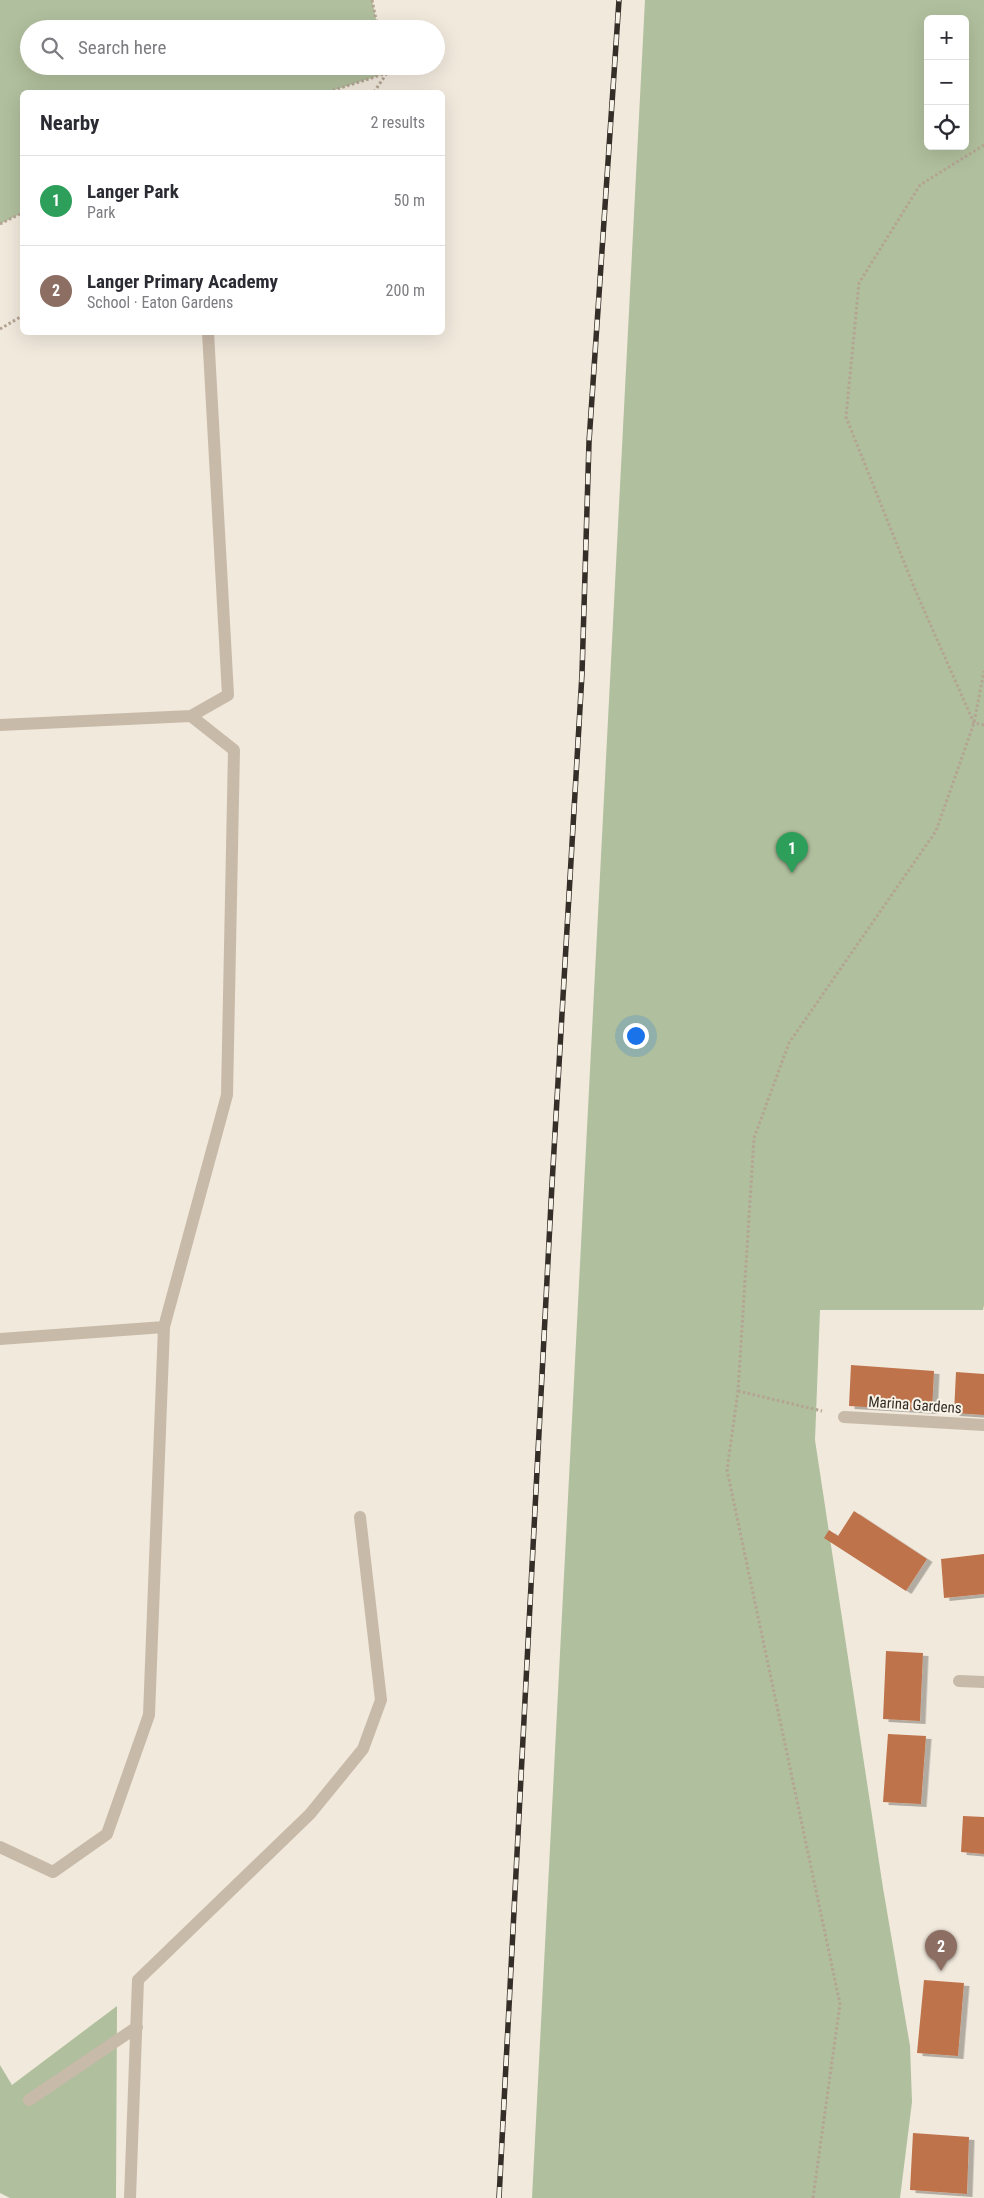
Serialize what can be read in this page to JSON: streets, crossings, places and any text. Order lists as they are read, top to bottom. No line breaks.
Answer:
{"streets":{"street":["Marina Gardens"]},"page":{"map_buttons":["+","−"],"search":"Search here","heading":["Nearby","2 results"],"list":[{"mark":"1","name":"Langer Park","note":"Park","value":"50 m"},{"mark":"2","name":"Langer Primary Academy","note":"School · Eaton Gardens","value":"200 m"}],"pins":["1","2"]}}
